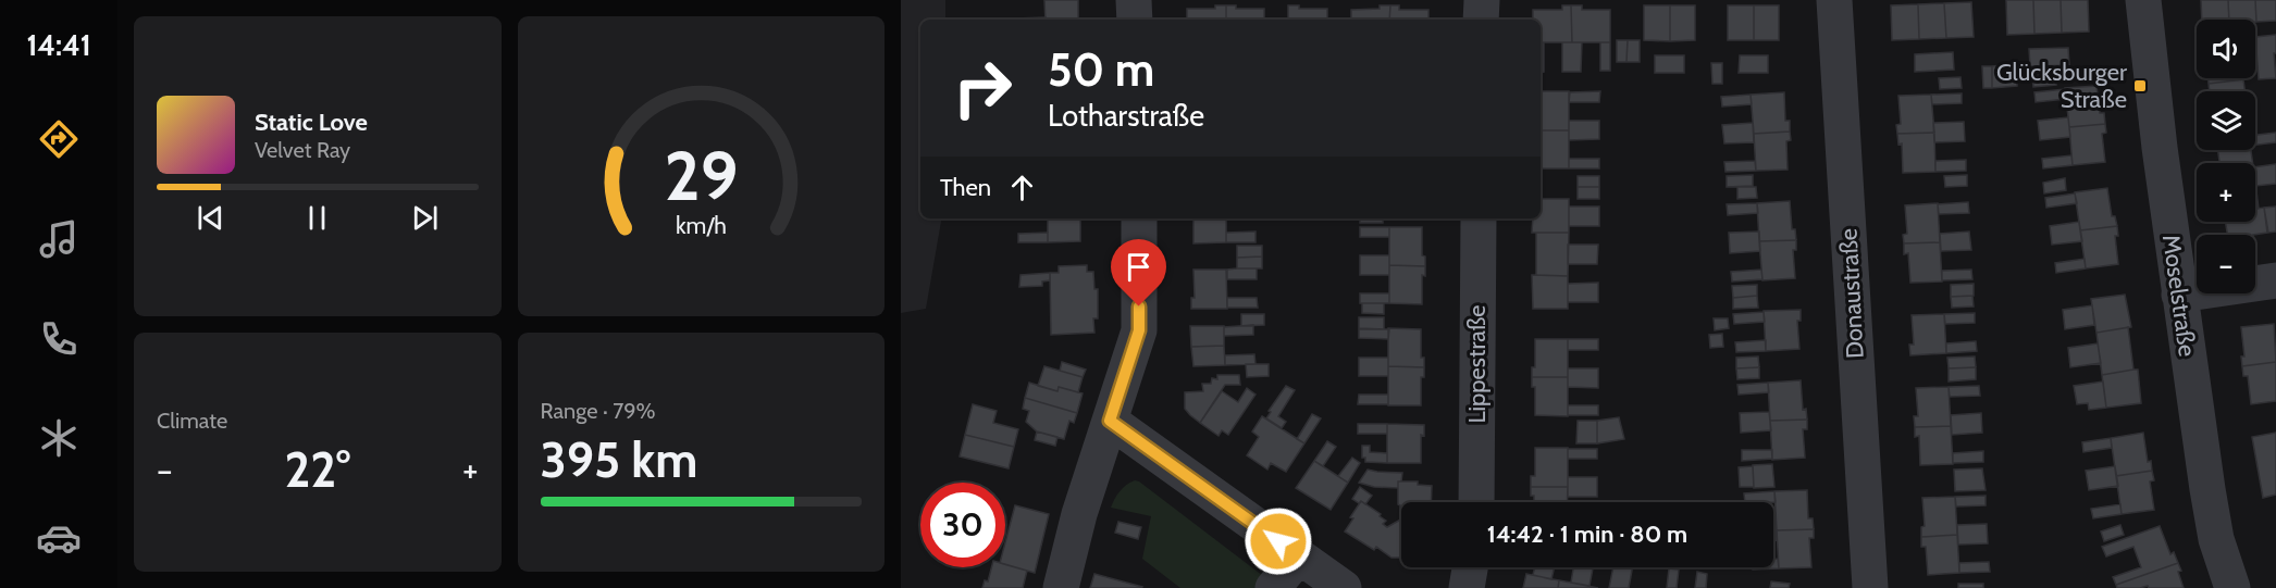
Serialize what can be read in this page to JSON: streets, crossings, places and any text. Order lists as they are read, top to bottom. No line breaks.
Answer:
{"streets":{"street":["Donaustraße","Moselstraße","Lippestraße"]},"places":{"transit":["Glücksburger Straße"]},"page":{"tabs":"14:41","map_buttons":["+","−"],"turn":["50 m","Lotharstraße"],"song":["Static Love","Velvet Ray"],"then":"Then","tile":["Climate",["Range · 79%","395 km"]],"heat":["−","22°","+"],"limit":"30","trip":"14:42 · 1 min · 80 m","gauge":["29","km/h"]}}
